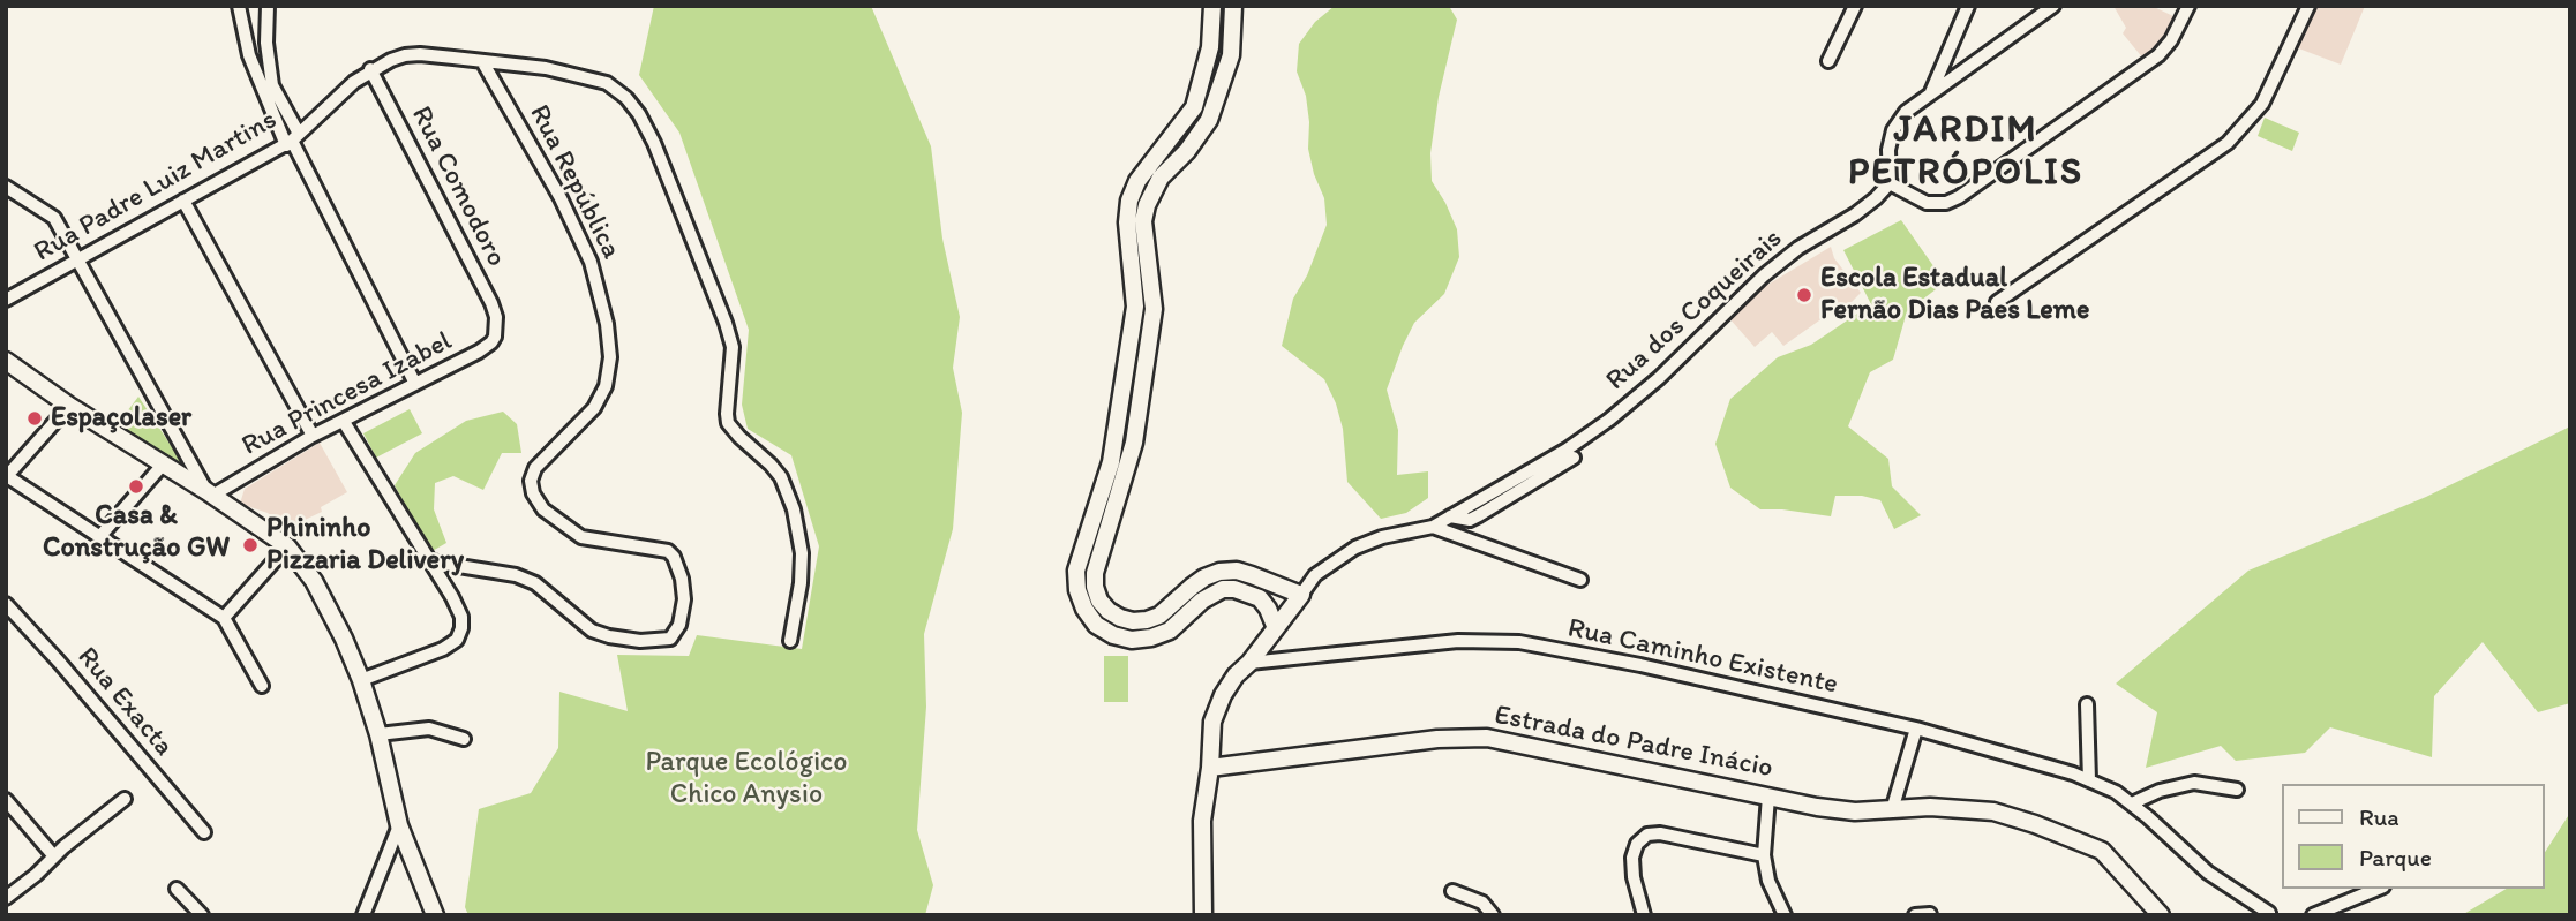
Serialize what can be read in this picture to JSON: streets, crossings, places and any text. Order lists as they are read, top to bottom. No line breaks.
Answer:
{"streets":{"street":["Rua República","Rua Padre Luiz Martins","Rua Comodoro","Rua dos Coqueirais","Rua Princesa Izabel","Rua Caminho Existente","Rua Exacta","Estrada do Padre Inácio"]},"crossings":[["Rua República","Rua Padre Luiz Martins"],["Rua Padre Luiz Martins","Rua Comodoro"],["Rua Comodoro","Rua Princesa Izabel"]],"districts":["JARDIM PETRÓPOLIS"],"parks":["Parque Ecológico Chico Anysio"],"places":["Escola Estadual Fernão Dias Paes Leme","Espaçolaser","Casa & Construção GW","Phininho Pizzaria Delivery"],"legend":["Rua","Parque"]}
